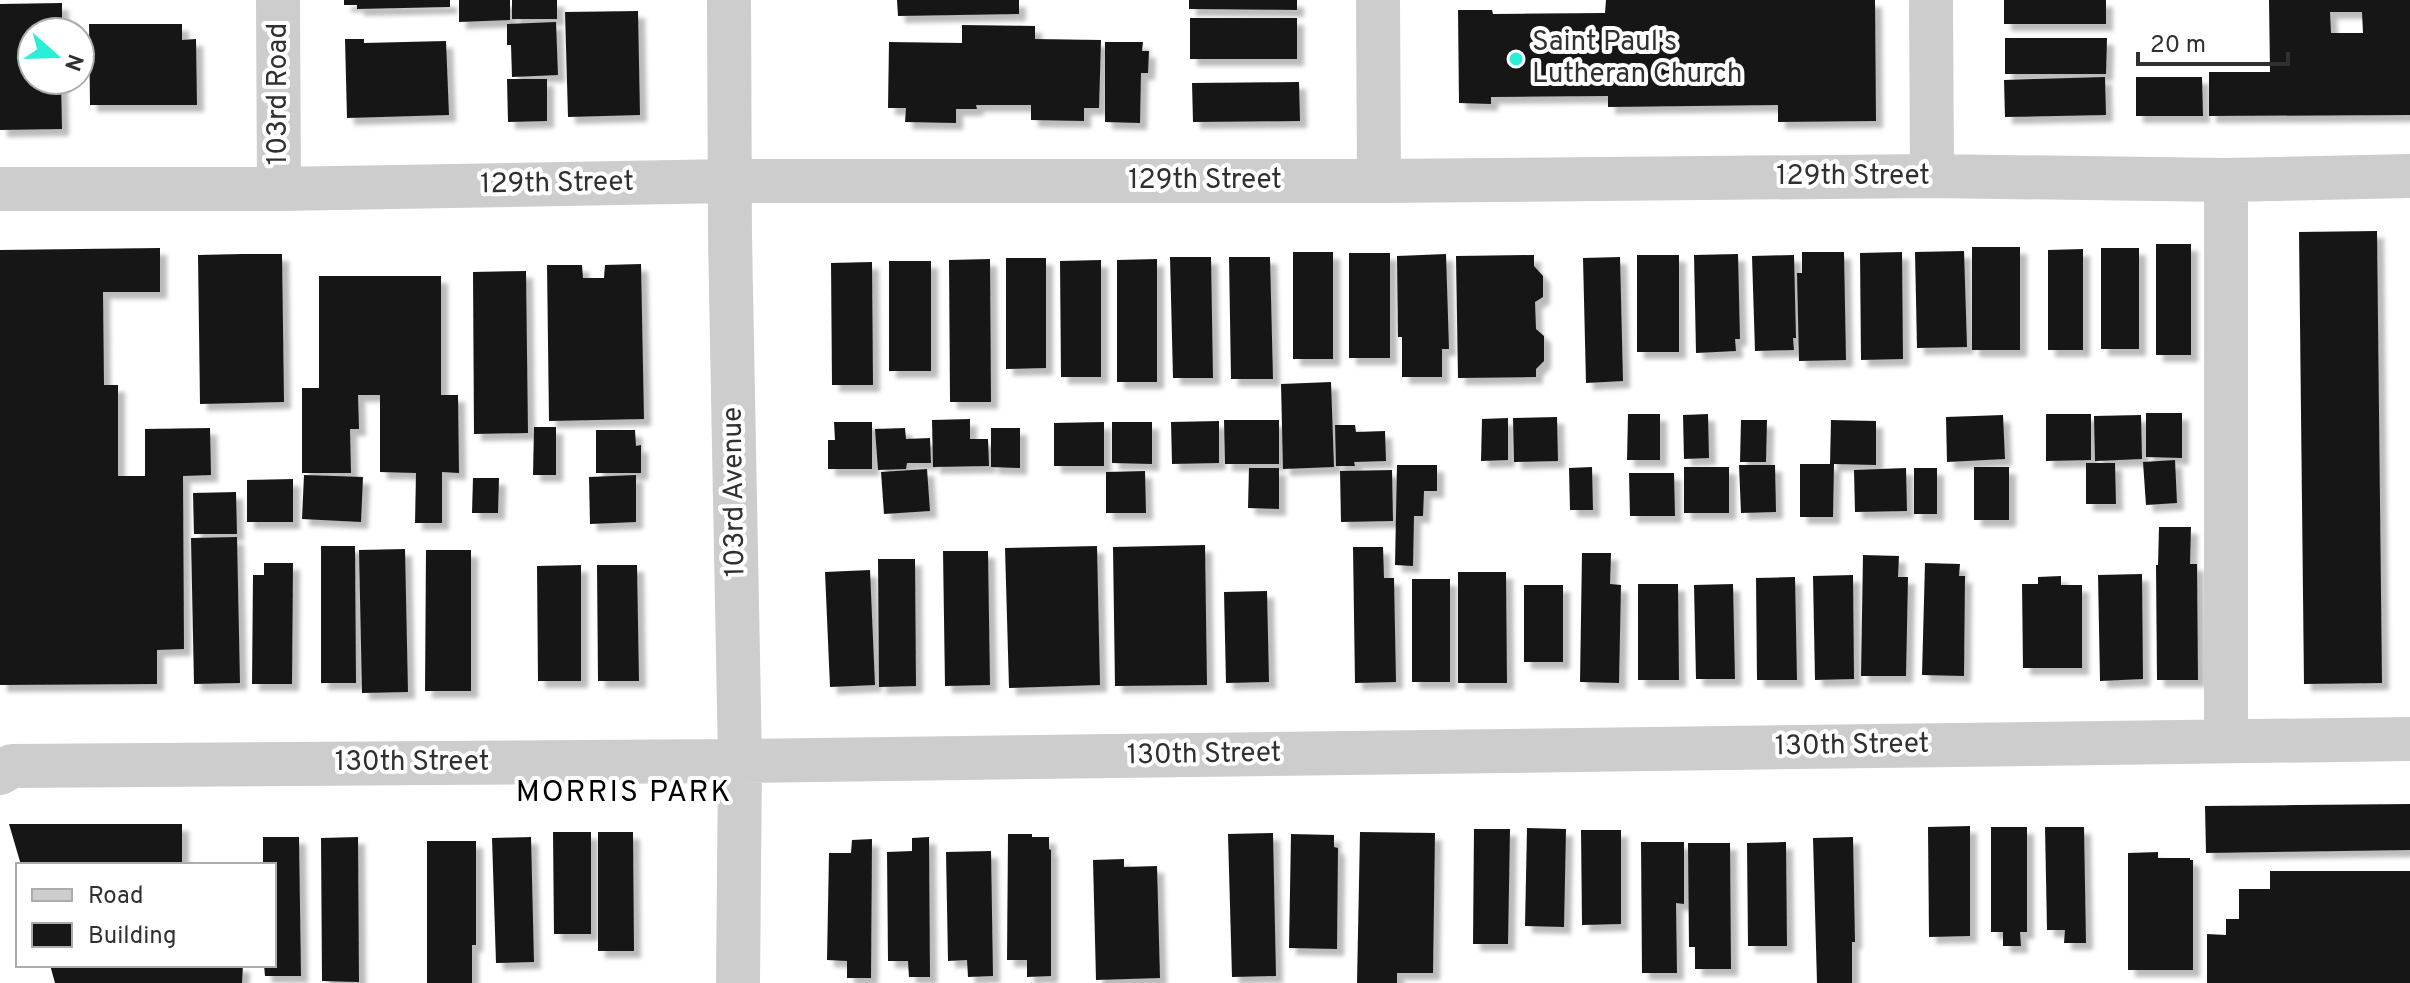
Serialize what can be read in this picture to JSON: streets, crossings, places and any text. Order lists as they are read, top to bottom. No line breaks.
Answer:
{"streets":{"street":["103rd Road","129th Street","103rd Avenue","130th Street"]},"crossings":[["103rd Road","129th Street"],["129th Street","103rd Avenue"],["103rd Avenue","130th Street"]],"districts":["MORRIS PARK"],"places":["Saint Paul's Lutheran Church"],"legend":["Road","Building"],"scale_bar":"20 m","north":"right"}
